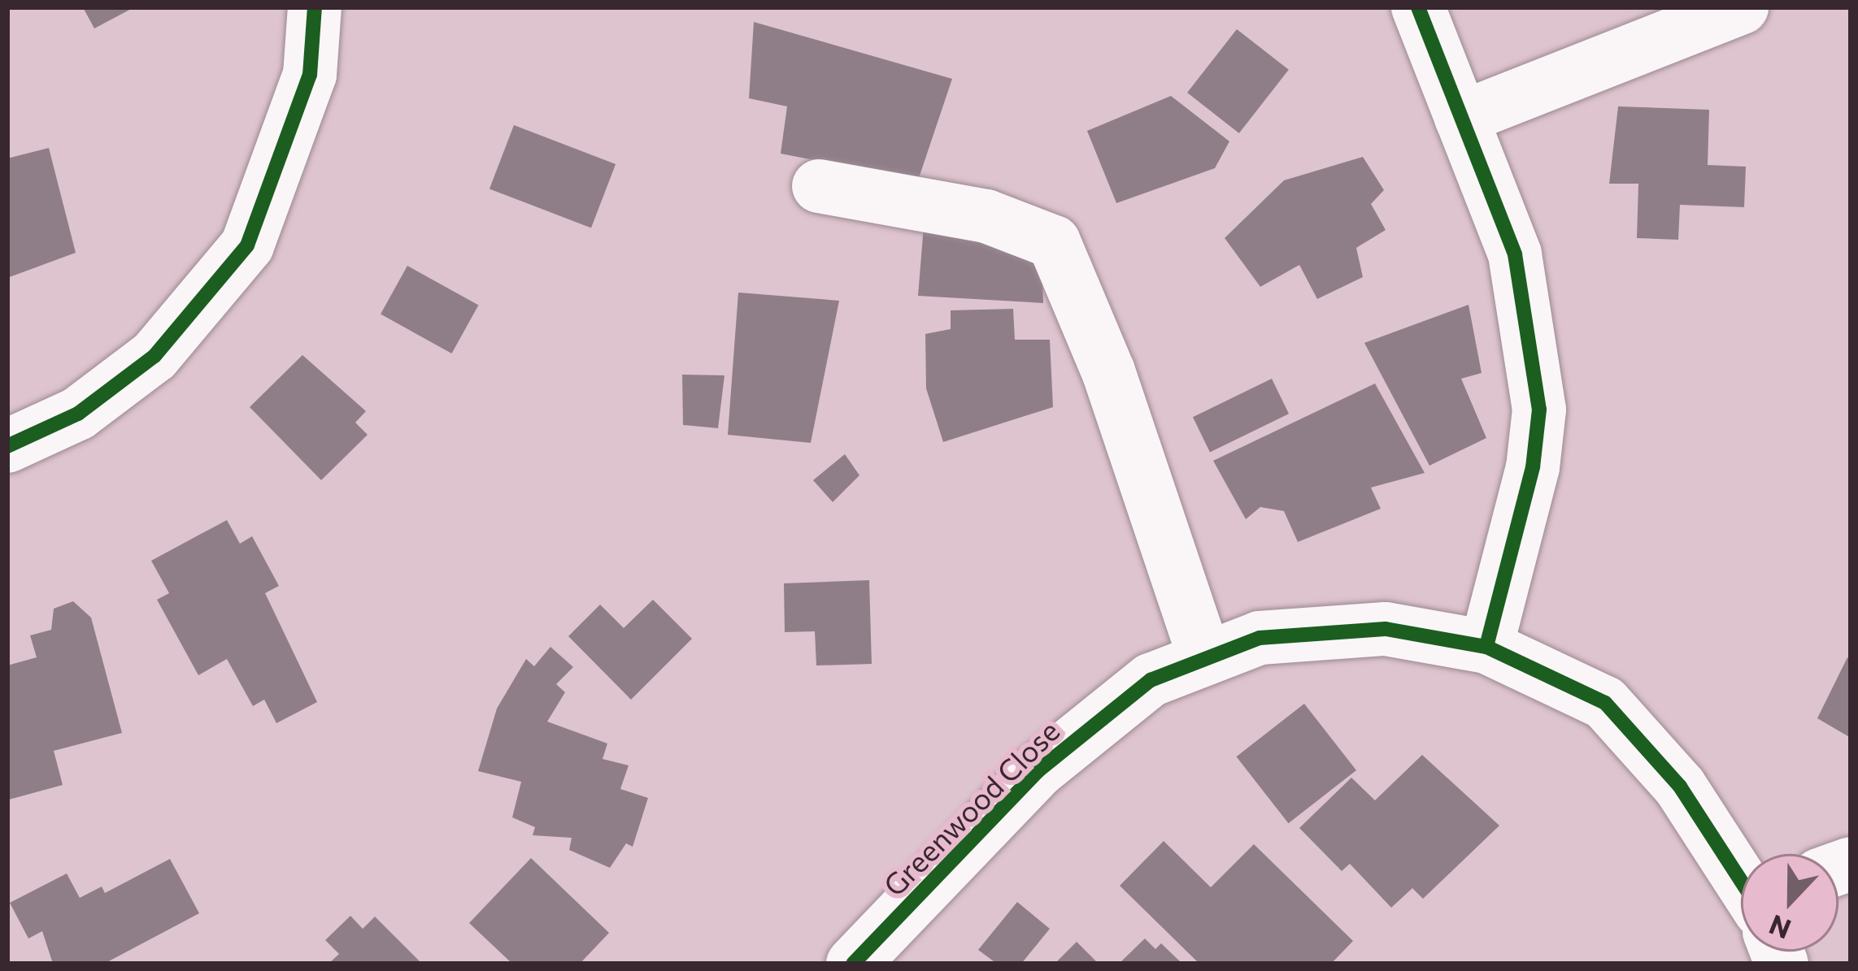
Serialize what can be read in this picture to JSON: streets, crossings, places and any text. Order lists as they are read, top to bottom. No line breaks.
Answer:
{"streets":{"street":["Greenwood Close"]},"north":"bottom"}
